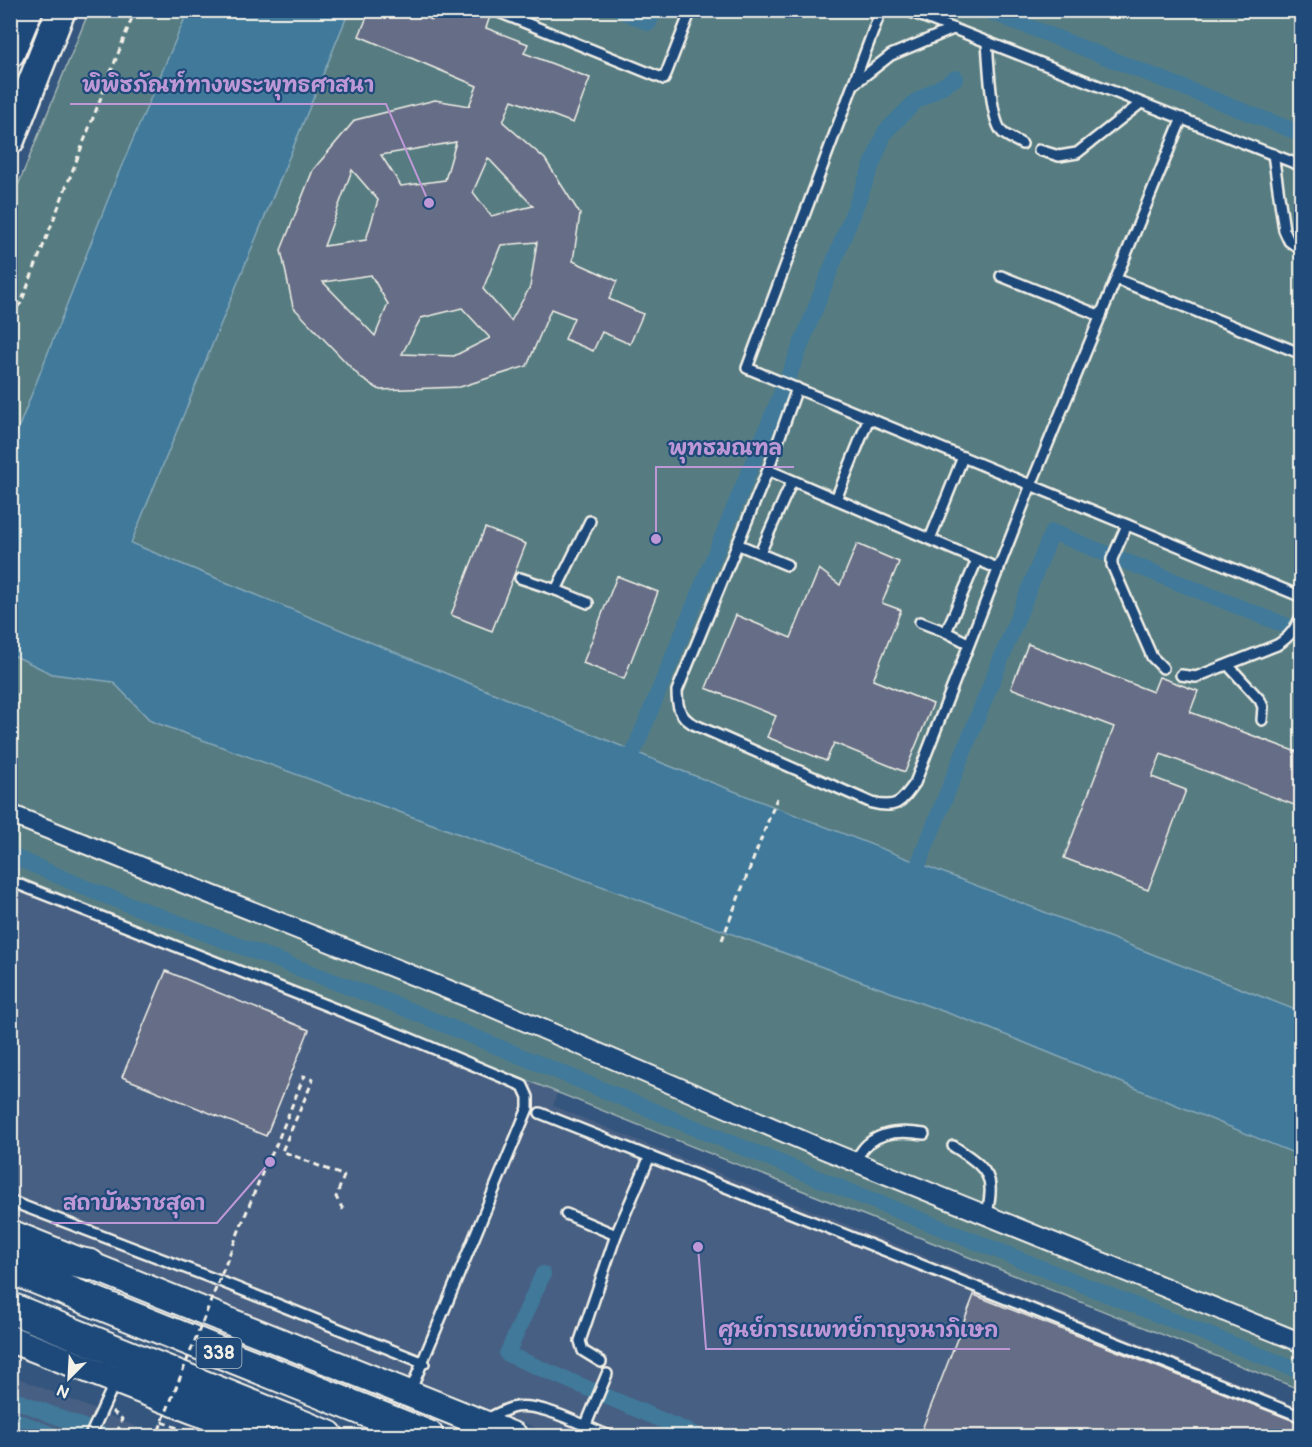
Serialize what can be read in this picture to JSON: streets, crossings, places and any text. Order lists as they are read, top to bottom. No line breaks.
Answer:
{"streets":{"highway":["338"]},"places":["พิพิธภัณฑ์ทางพระพุทธศาสนา","พุทธมณฑล","สถาบันราชสุดา","ศูนย์การแพทย์กาญจนาภิเษก"],"north":"bottom left"}
